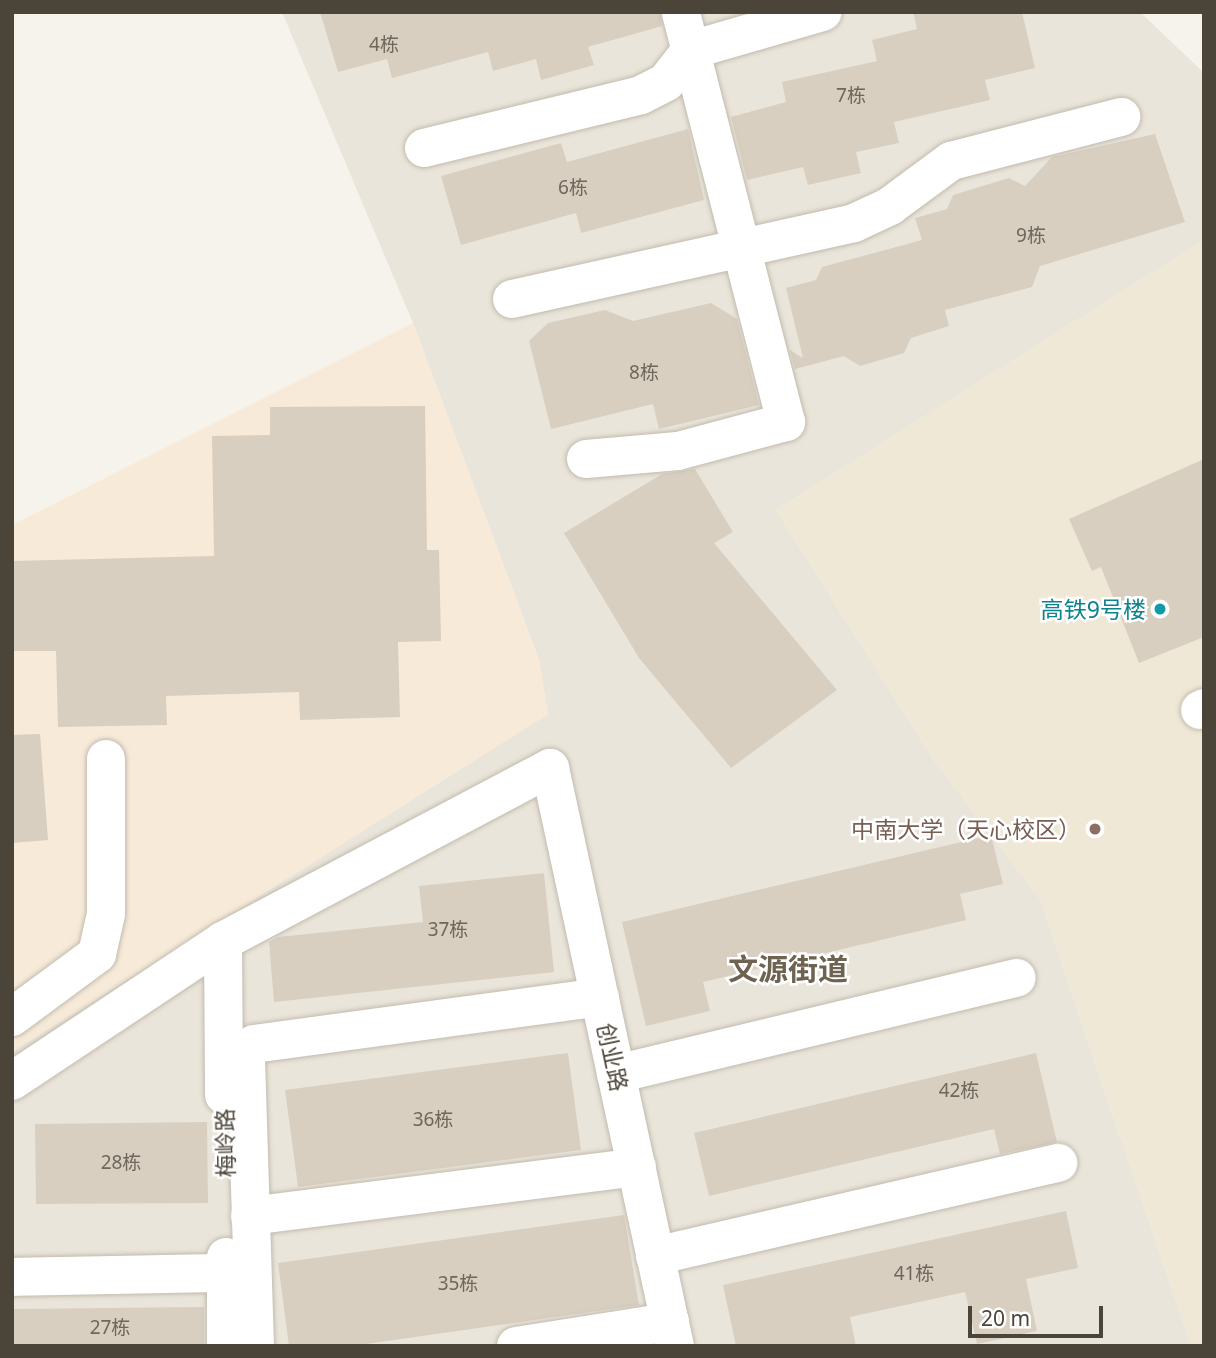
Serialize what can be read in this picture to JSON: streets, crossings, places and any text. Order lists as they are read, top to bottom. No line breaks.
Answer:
{"streets":{"street":["创业路","梅岭路"]},"crossings":[["创业路","梅岭路"]],"districts":["文源街道"],"places":["高铁9号楼","中南大学（天心校区）"],"house_numbers":["4栋","7栋","6栋","9栋","8栋","37栋","42栋","36栋","28栋","41栋","35栋","27栋"],"scale_bar":"20 m"}
